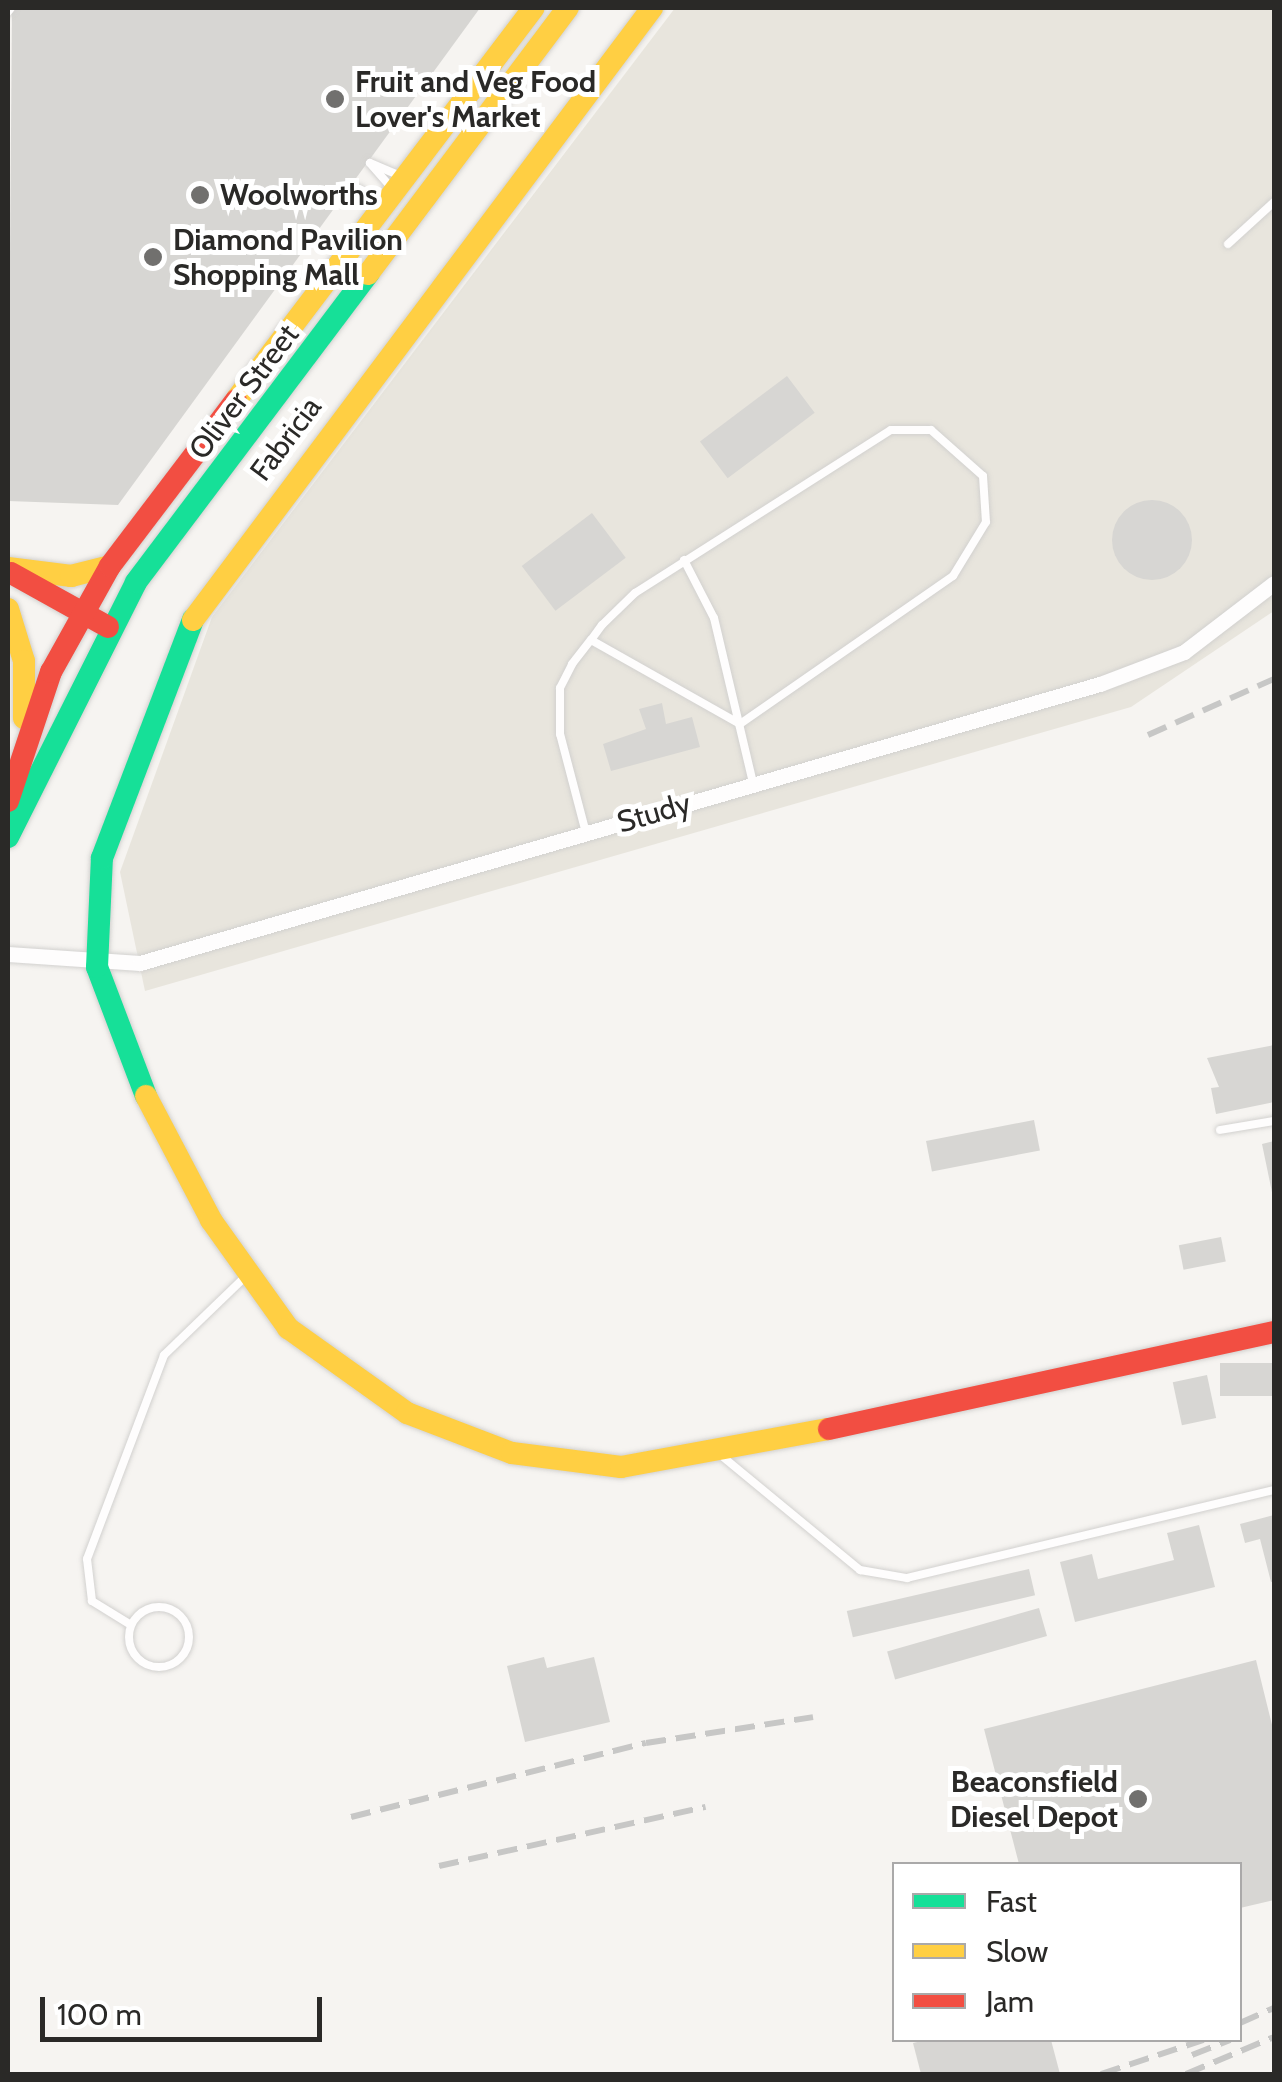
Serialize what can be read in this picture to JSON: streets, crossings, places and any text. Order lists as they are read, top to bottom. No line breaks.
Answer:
{"streets":{"main road":["Oliver Street","Fabricia"],"street":["Study"]},"crossings":[["Fabricia","Study"]],"places":["Fruit and Veg Food Lover's Market","Woolworths","Diamond Pavilion Shopping Mall","Beaconsfield Diesel Depot"],"legend":["Fast","Slow","Jam"],"scale_bar":"100 m"}
